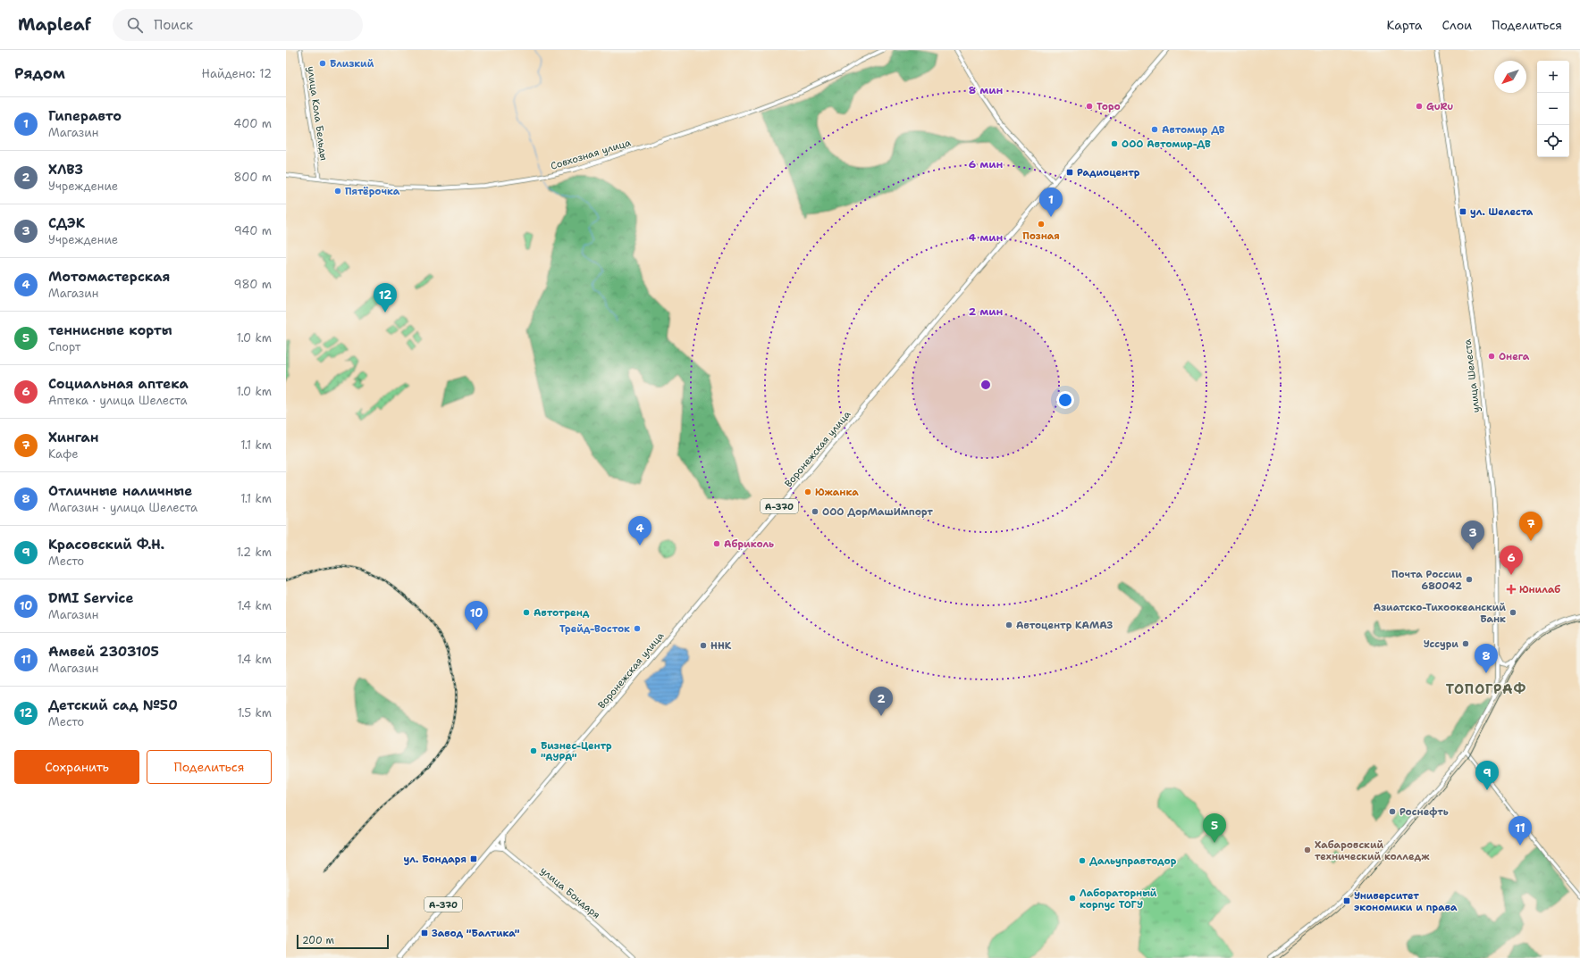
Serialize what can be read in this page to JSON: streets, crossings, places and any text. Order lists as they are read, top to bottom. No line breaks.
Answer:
{"streets":{"highway":["Воронежская улица","А-370"],"main road":["Совхозная улица","улица Шелеста","улица Бондаря"],"street":["улица Кола Бельды"]},"crossings":[["улица Кола Бельды","Совхозная улица"],["Воронежская улица","улица Бондаря"]],"districts":["ТОПОГРАФ"],"places":{"other":["Близкий","Торо","GuRu","Автомир ДВ","ООО Автомир-ДВ","Пятёрочка","Позная","Онега","Южанка","ООО ДорМашИмпорт","Абриколь","Почта России 680042","Автотренд","Азиатско-Тихоокеанский Банк","Автоцентр КАМАЗ","Трейд-Восток","Уссури","ННК","Бизнес-Центр \"АУРА\"","Роснефть","Хабаровский технический колледж","Дальуправтодор","Лабораторный корпус ТОГУ"],"transit":["Радиоцентр","ул. Шелеста","ул. Бондаря","Университет экономики и права","Завод \"Балтика\""],"health":["Юнилаб"]},"scale_bar":"200 m","north":"bottom left","page":{"header":"Mapleaf","search":"Поиск","nav":["Карта","Слои","Поделиться"],"heading":["Рядом","Найдено: 12"],"map_buttons":["+","−"],"list":[{"mark":"1","name":"Гиперавто","note":"Магазин","value":"400 m"},{"mark":"2","name":"ХЛВЗ","note":"Учреждение","value":"800 m"},{"mark":"3","name":"СДЭК","note":"Учреждение","value":"940 m"},{"mark":"4","name":"Мотомастерская","note":"Магазин","value":"980 m"},{"mark":"5","name":"теннисные корты","note":"Спорт","value":"1.0 km"},{"mark":"6","name":"Социальная аптека","note":"Аптека · улица Шелеста","value":"1.0 km"},{"mark":"7","name":"Хинган","note":"Кафе","value":"1.1 km"},{"mark":"8","name":"Отличные наличные","note":"Магазин · улица Шелеста","value":"1.1 km"},{"mark":"9","name":"Красовский Ф.Н.","note":"Место","value":"1.2 km"},{"mark":"10","name":"DMI Service","note":"Магазин","value":"1.4 km"},{"mark":"11","name":"Амвей 2303105","note":"Магазин","value":"1.4 km"},{"mark":"12","name":"Детский сад №50","note":"Место","value":"1.5 km"}],"pins":["1","12","7","4","3","6","10","8","2","9","5","11"],"buttons":["Сохранить","Поделиться"],"scale":"200 m"},"rings":["8 мин","6 мин","4 мин","2 мин"]}
